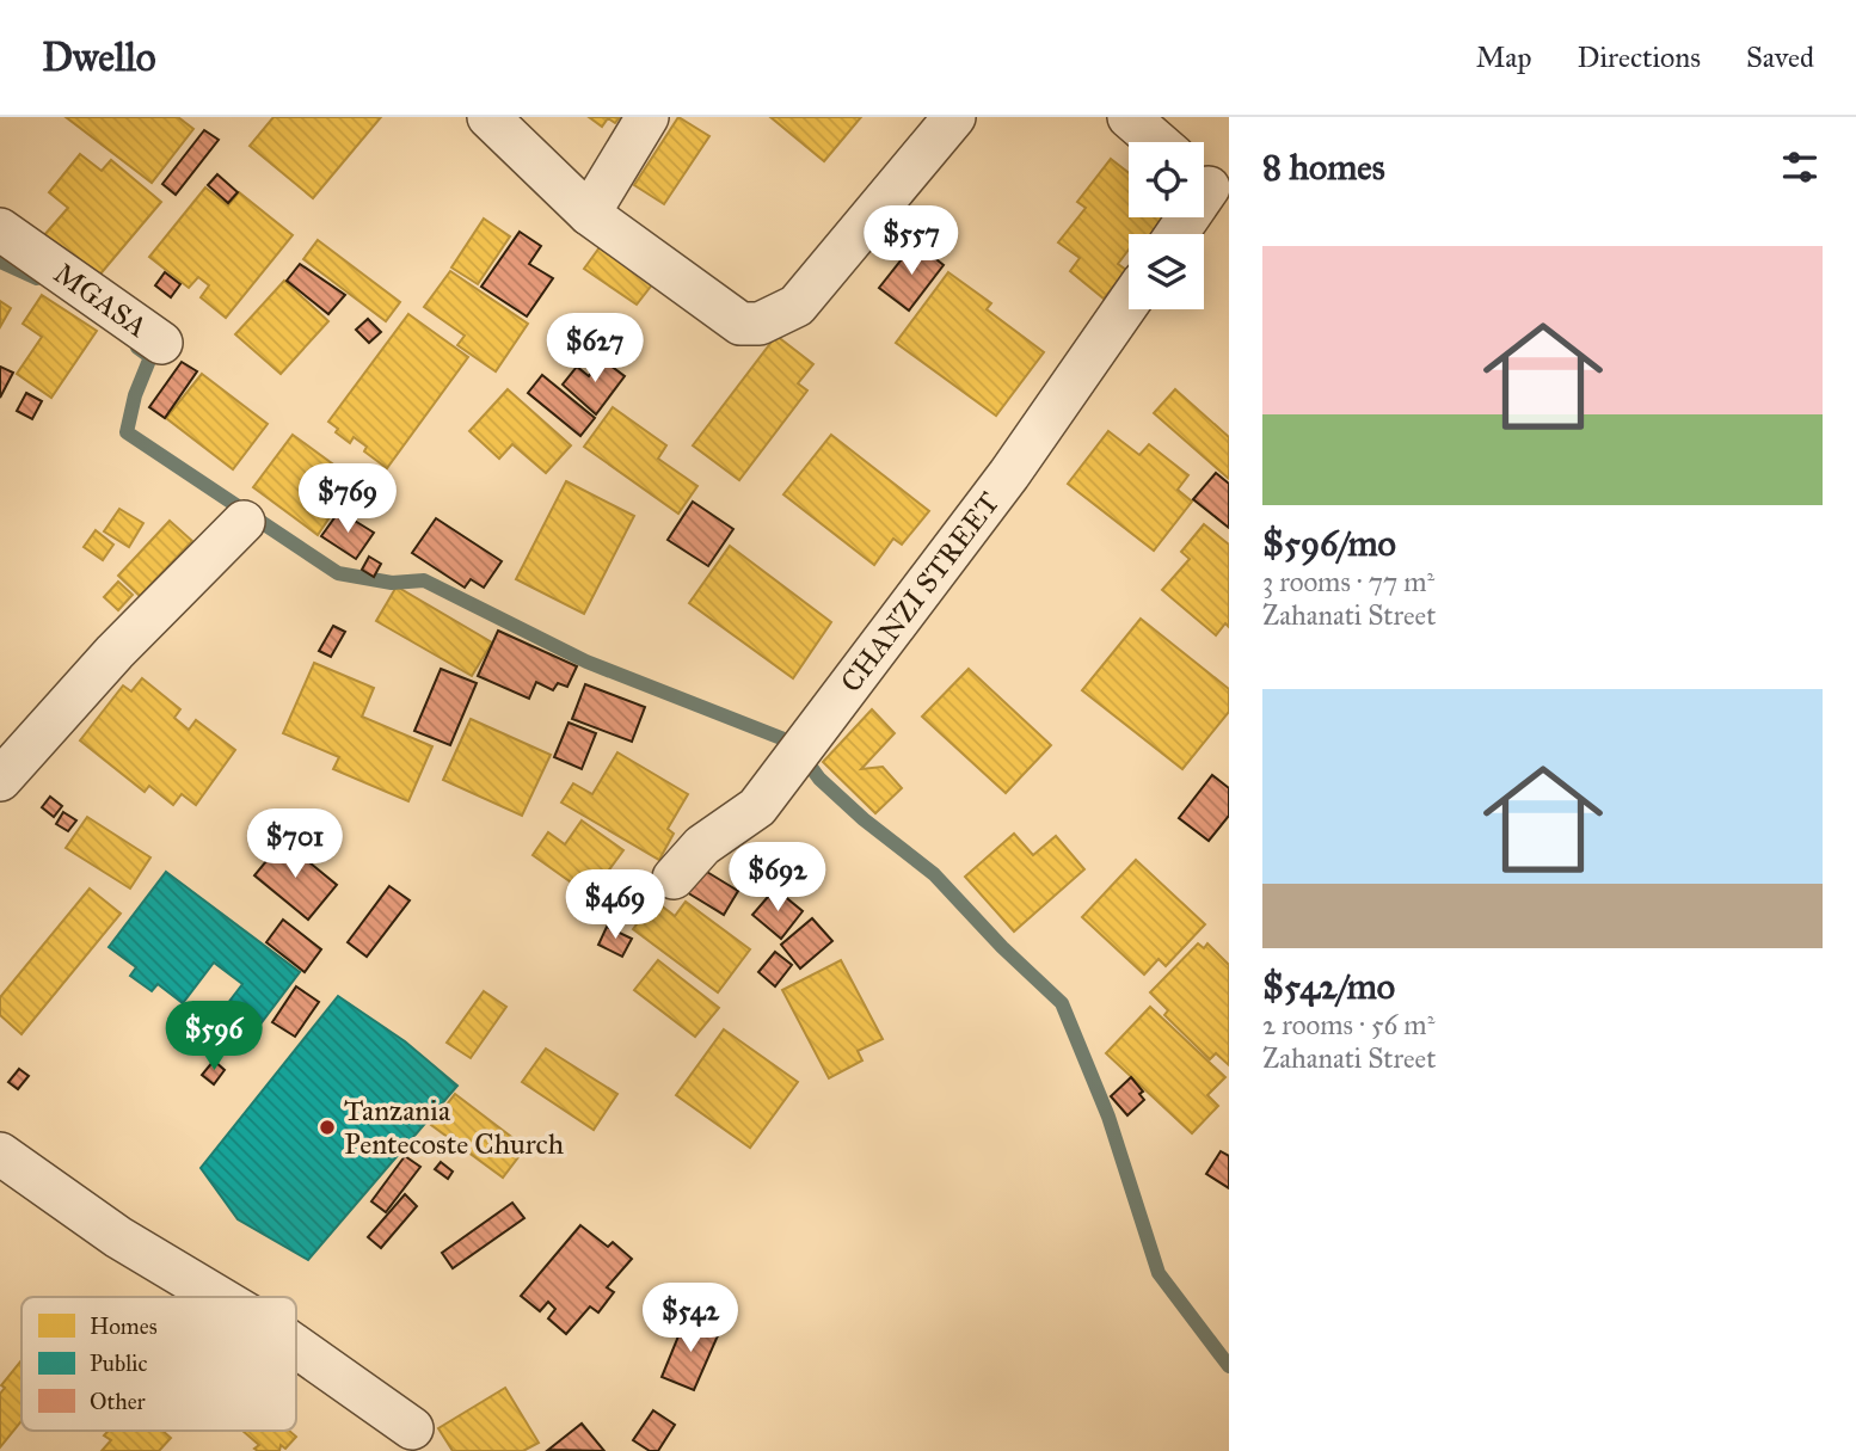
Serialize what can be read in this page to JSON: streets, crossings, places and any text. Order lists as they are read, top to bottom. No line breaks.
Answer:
{"streets":{"street":["MGASA","CHANZI STREET"]},"places":["Tanzania Pentecoste Church"],"legend":["Homes","Public","Other"],"page":{"header":"Dwello","nav":["Map","Directions","Saved"],"heading":"8 homes","price":["$557","$627","$769","$701","$692","$469","$596","$542"],"list":[{"name":"$596/mo","note":"3 rooms · 77 m² · Zahanati Street"},{"name":"$542/mo","note":"2 rooms · 56 m² · Zahanati Street"}]}}
